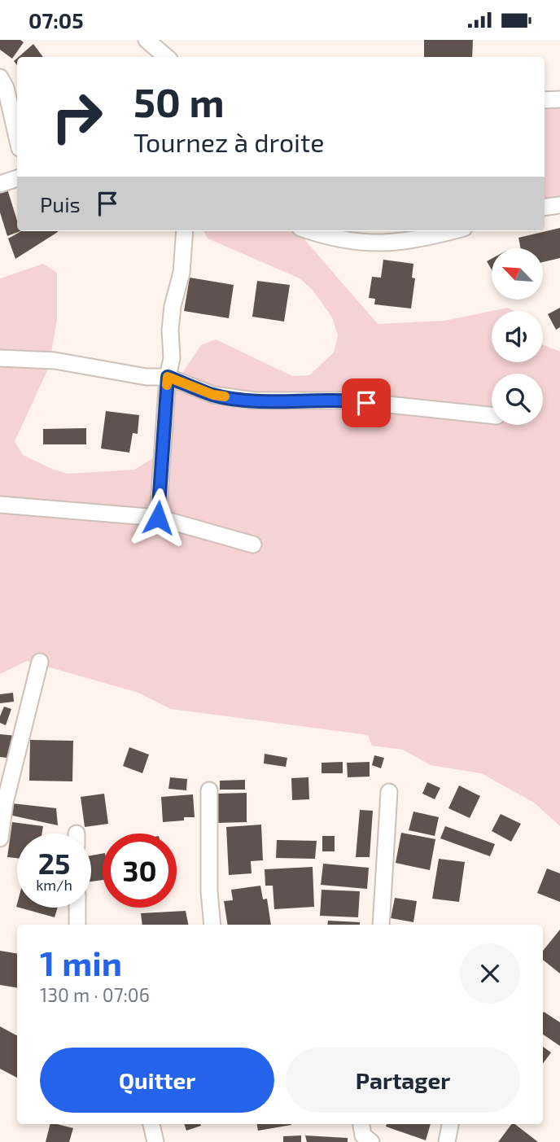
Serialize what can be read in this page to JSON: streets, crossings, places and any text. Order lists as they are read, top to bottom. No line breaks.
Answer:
{"north":"top left","page":{"status":"07:05","turn":["50 m","Tournez à droite"],"then":"Puis","speed":"25 km/h","limit":"30","heading":["1 min","130 m · 07:06"],"buttons":["Quitter","Partager"]}}
